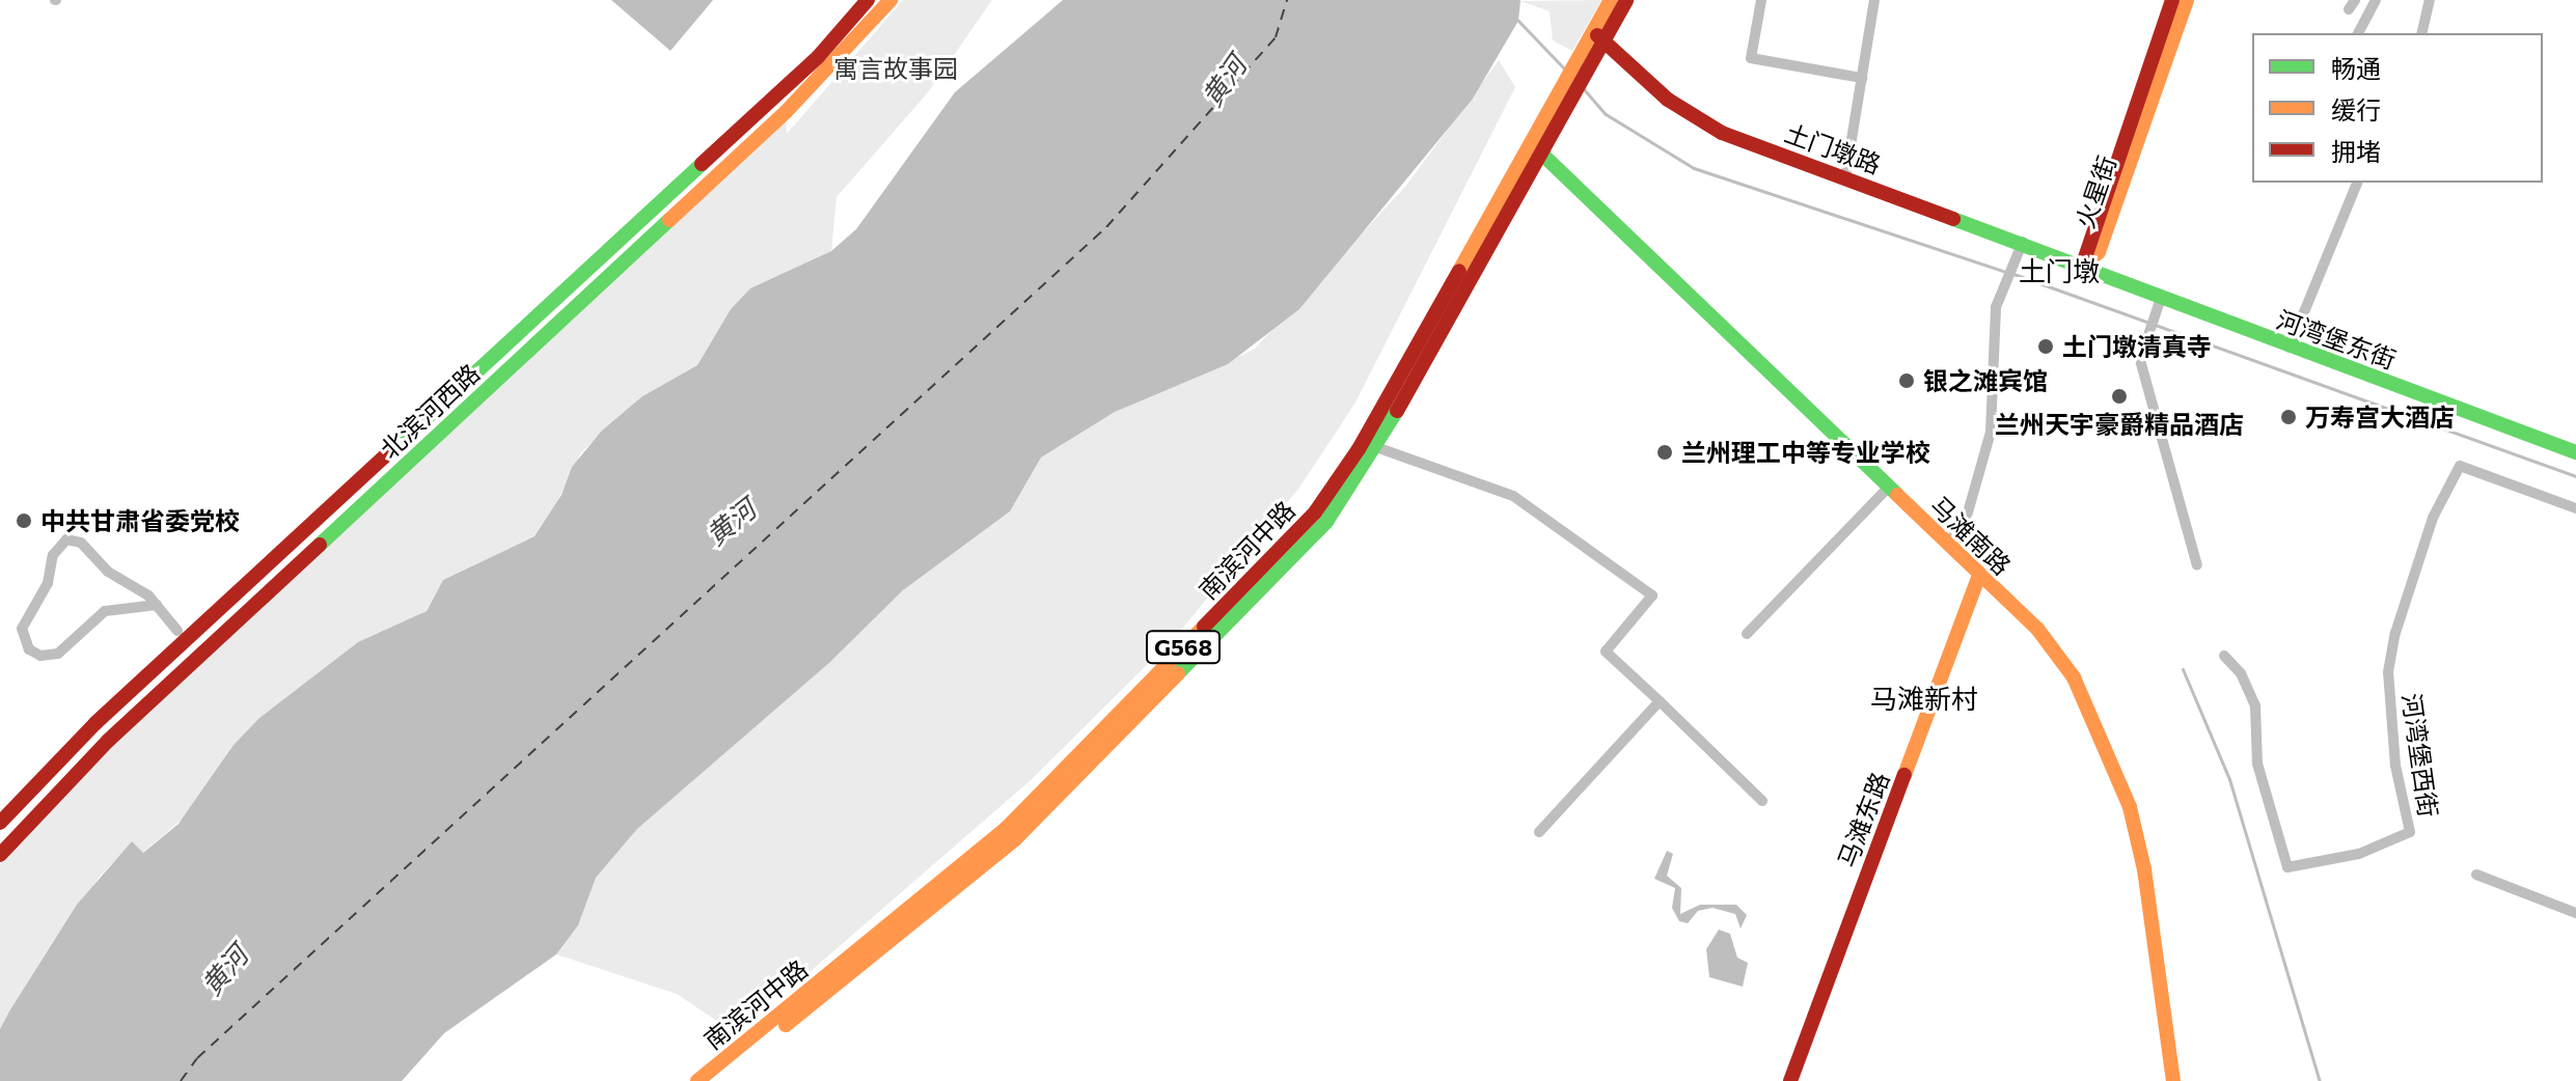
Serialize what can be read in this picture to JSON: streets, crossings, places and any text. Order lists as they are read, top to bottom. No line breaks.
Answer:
{"streets":{"main road":["土门墩路","火星街","河湾堡东街","北滨河西路","马滩南路","南滨河中路","G568","马滩东路"],"street":["河湾堡西街"]},"crossings":[["土门墩路","火星街"],["土门墩路","河湾堡东街"],["土门墩路","南滨河中路"],["火星街","河湾堡东街"],["马滩南路","南滨河中路"],["马滩南路","马滩东路"]],"districts":["土门墩","马滩新村"],"water":["黄河"],"parks":["寓言故事园"],"places":["土门墩清真寺","银之滩宾馆","兰州天宇豪爵精品酒店","万寿宫大酒店","兰州理工中等专业学校","中共甘肃省委党校"],"legend":["畅通","缓行","拥堵"]}
